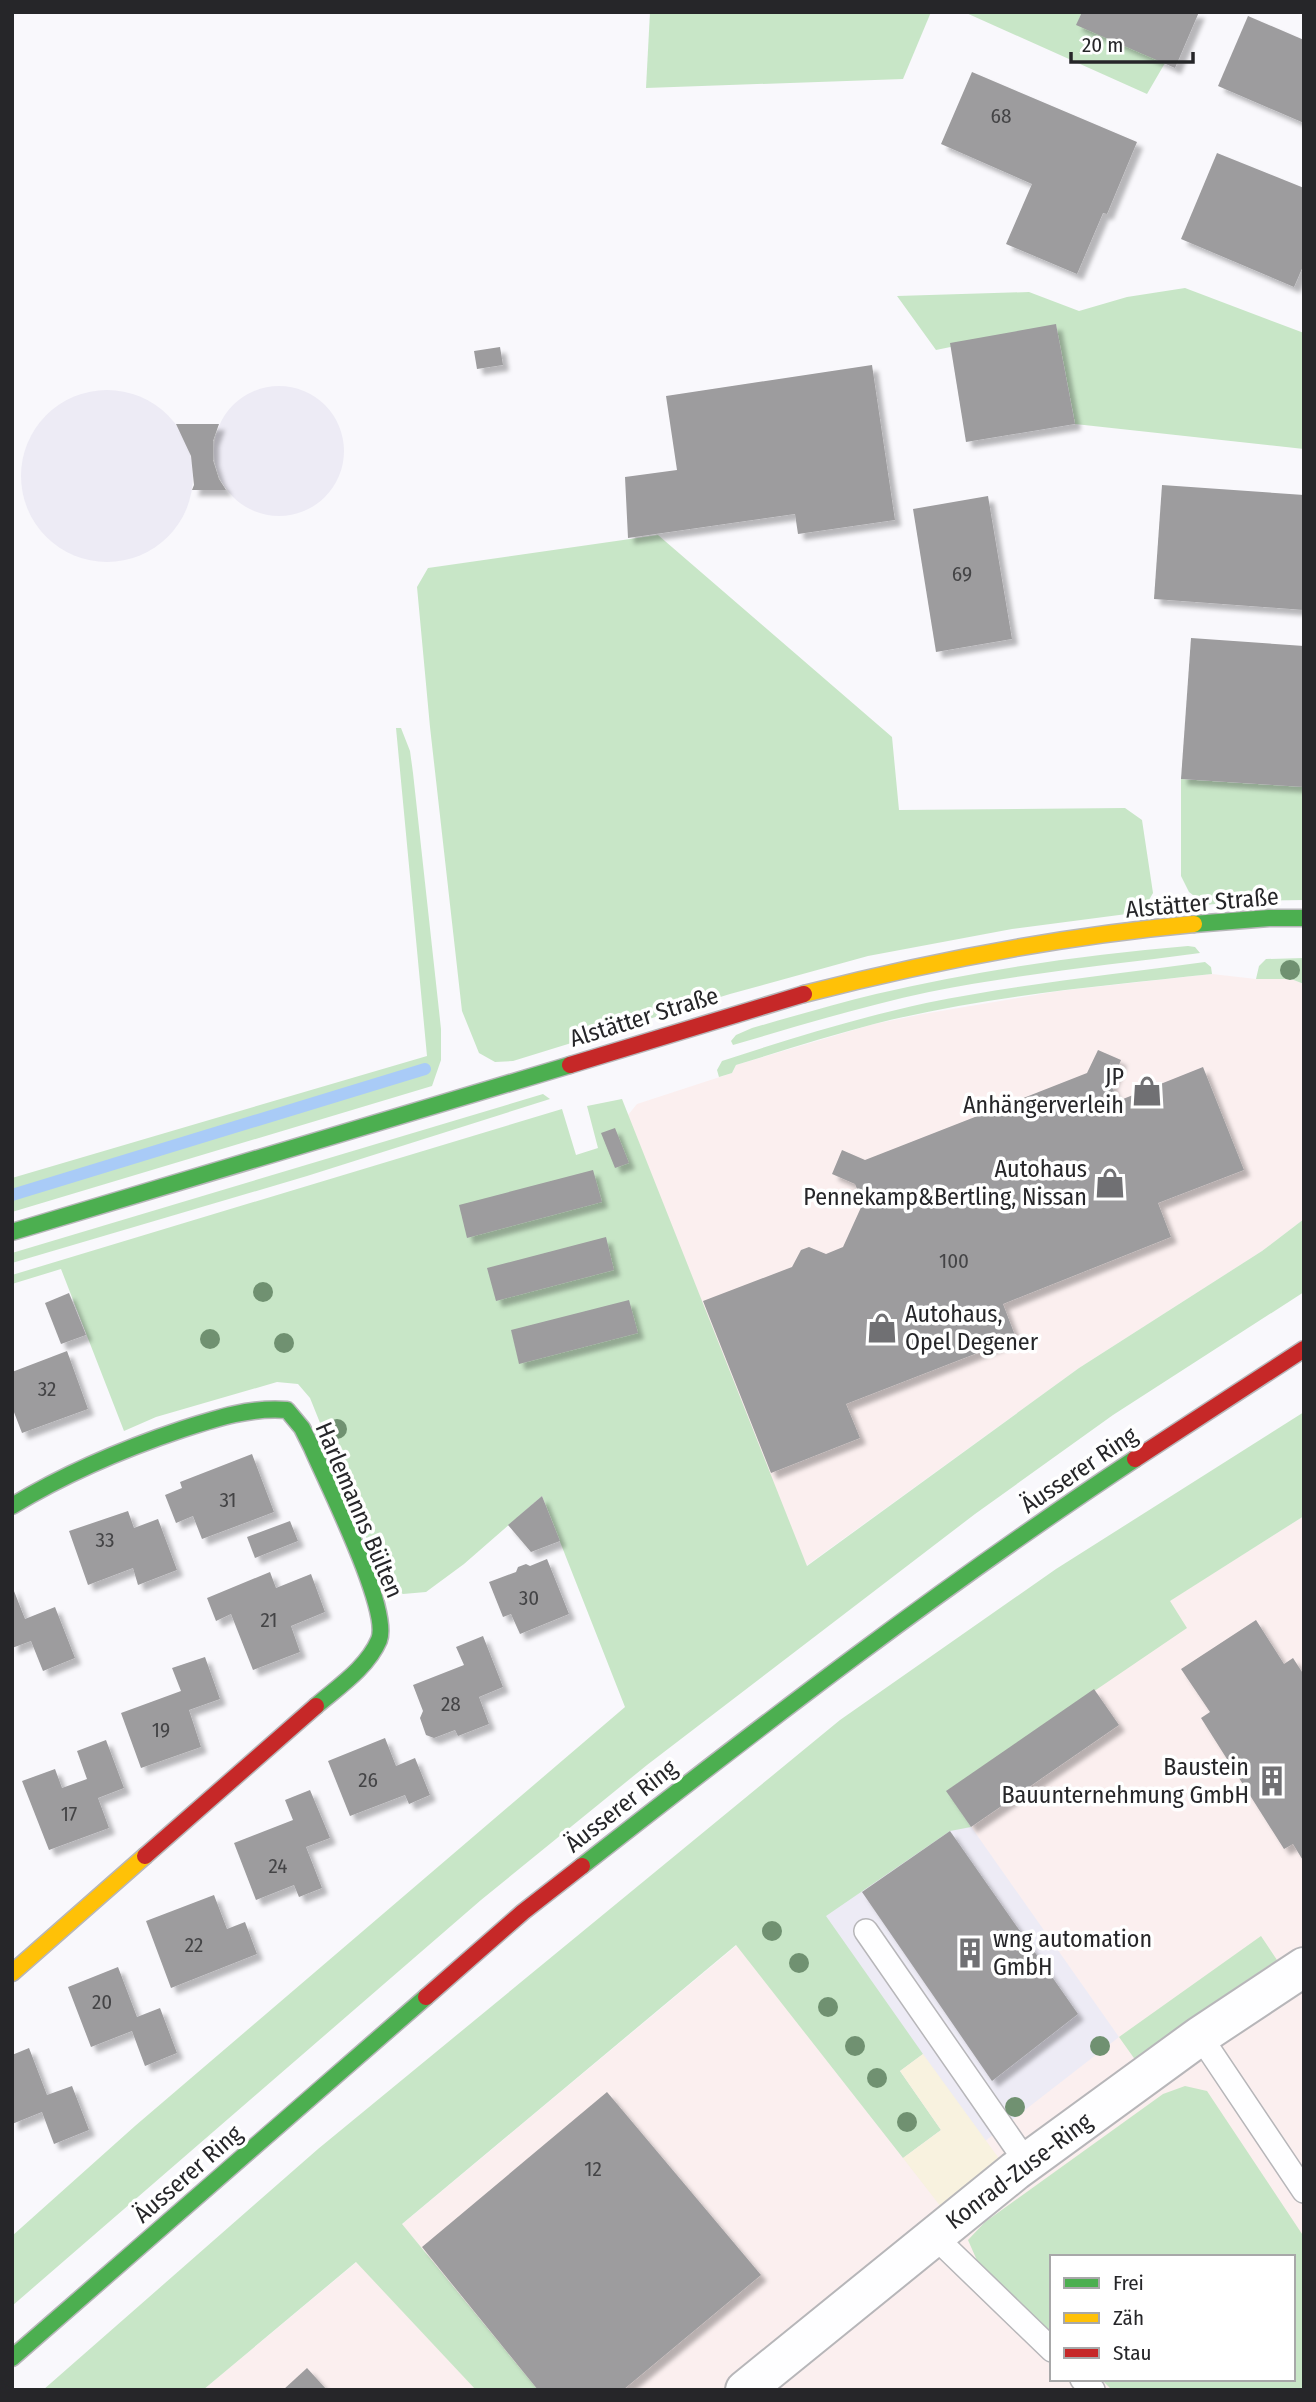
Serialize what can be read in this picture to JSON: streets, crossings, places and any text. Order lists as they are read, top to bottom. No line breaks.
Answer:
{"streets":{"main road":["Alstätter Straße","Äusserer Ring","Harlemanns Bülten"],"street":["Konrad-Zuse-Ring"]},"places":{"shop":["JP Anhängerverleih","Autohaus Pennekamp&Bertling, Nissan","Autohaus, Opel Degener"],"building":["Baustein Bauunternehmung GmbH","wng automation GmbH"]},"house_numbers":["68","69","100","32","31","33","30","21","28","19","26","17","24","22","20","12"],"legend":["Frei","Zäh","Stau"],"scale_bar":"20 m"}
